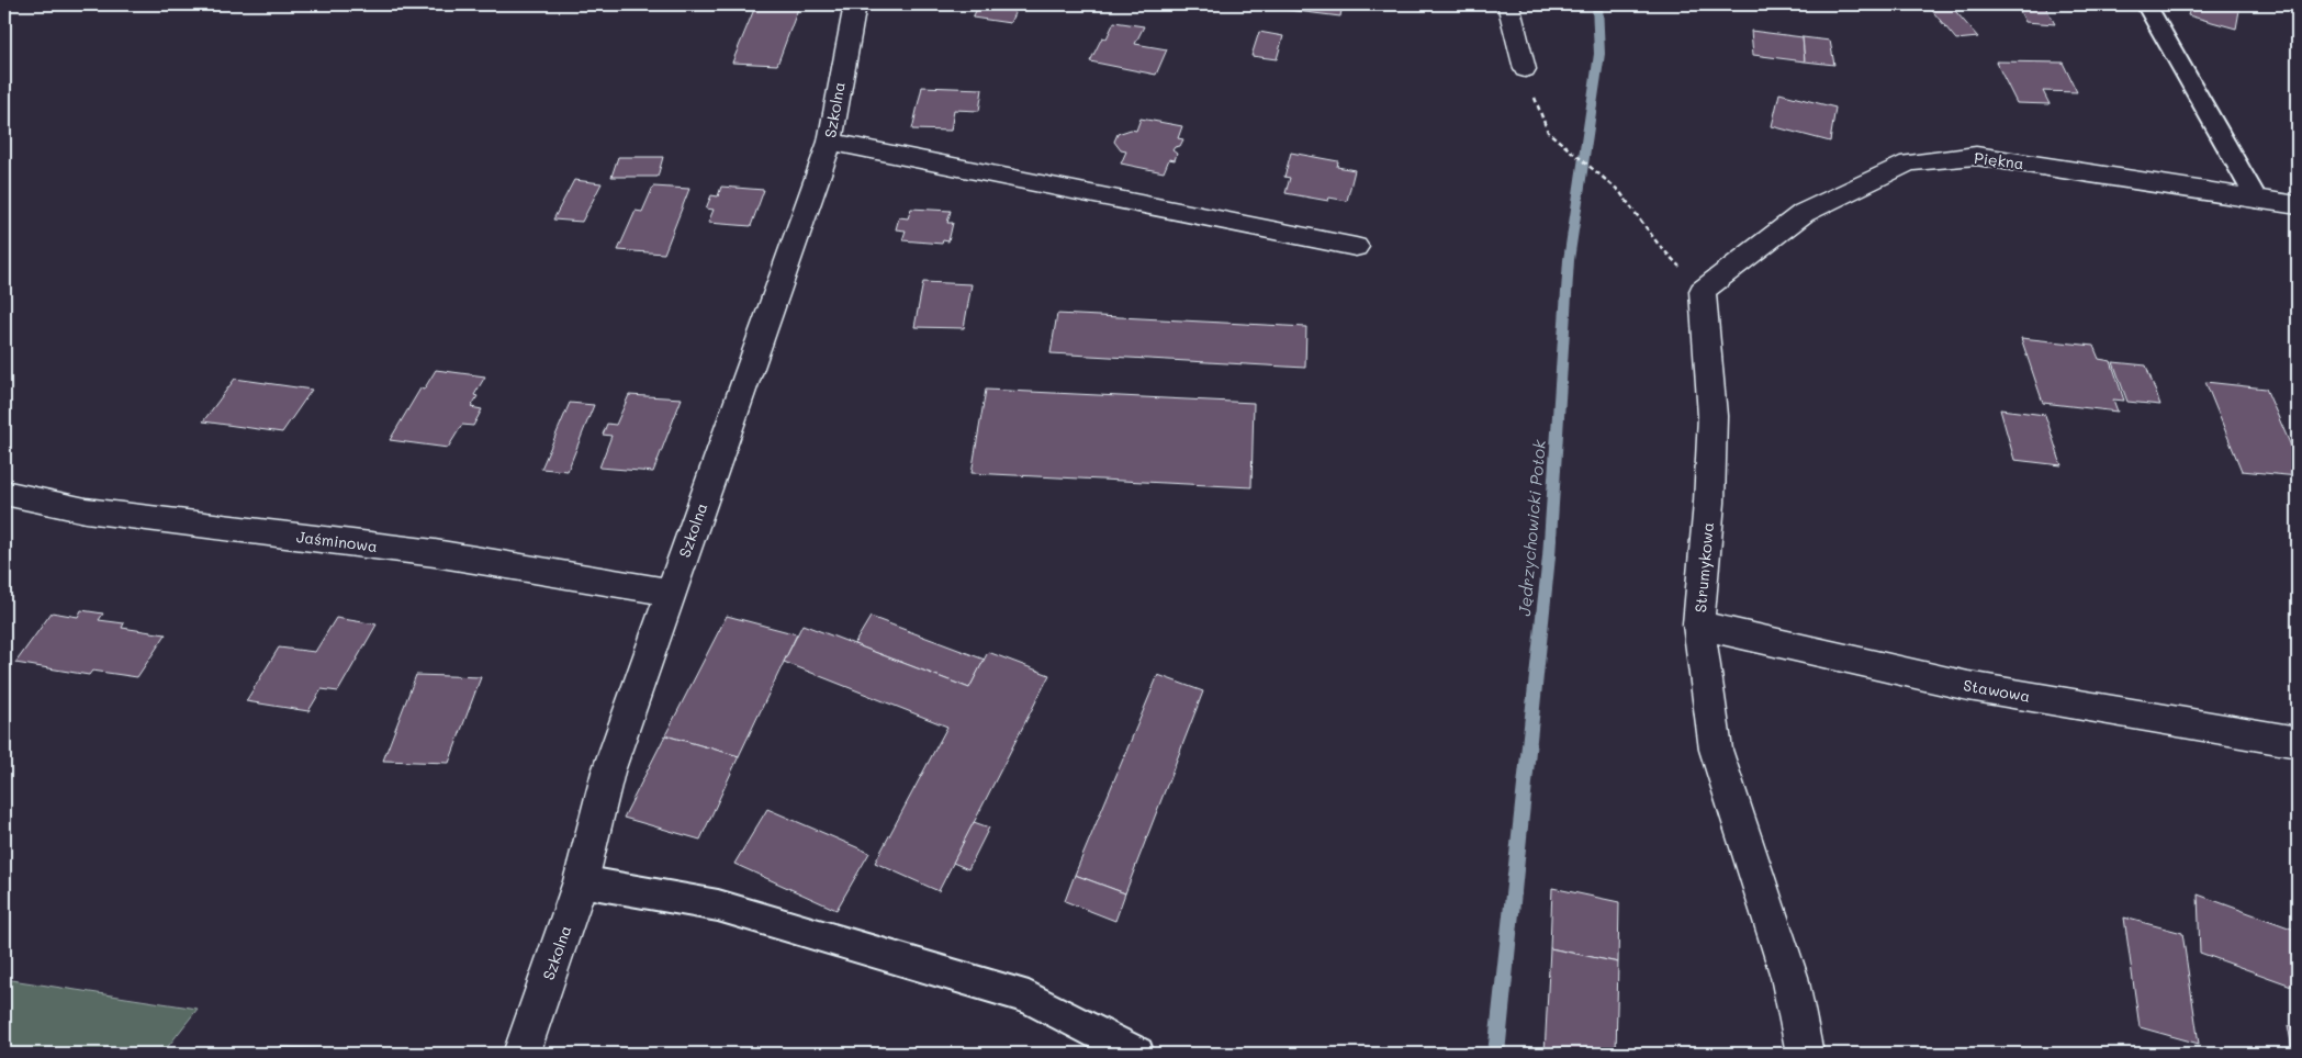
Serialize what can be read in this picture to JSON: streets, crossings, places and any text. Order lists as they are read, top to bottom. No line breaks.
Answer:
{"streets":{"street":["Szkolna","Piękna","Jaśminowa","Strumykowa","Stawowa"]},"crossings":[["Szkolna","Jaśminowa"],["Piękna","Strumykowa"],["Strumykowa","Stawowa"]],"water":["Jędrzychowicki Potok"]}
